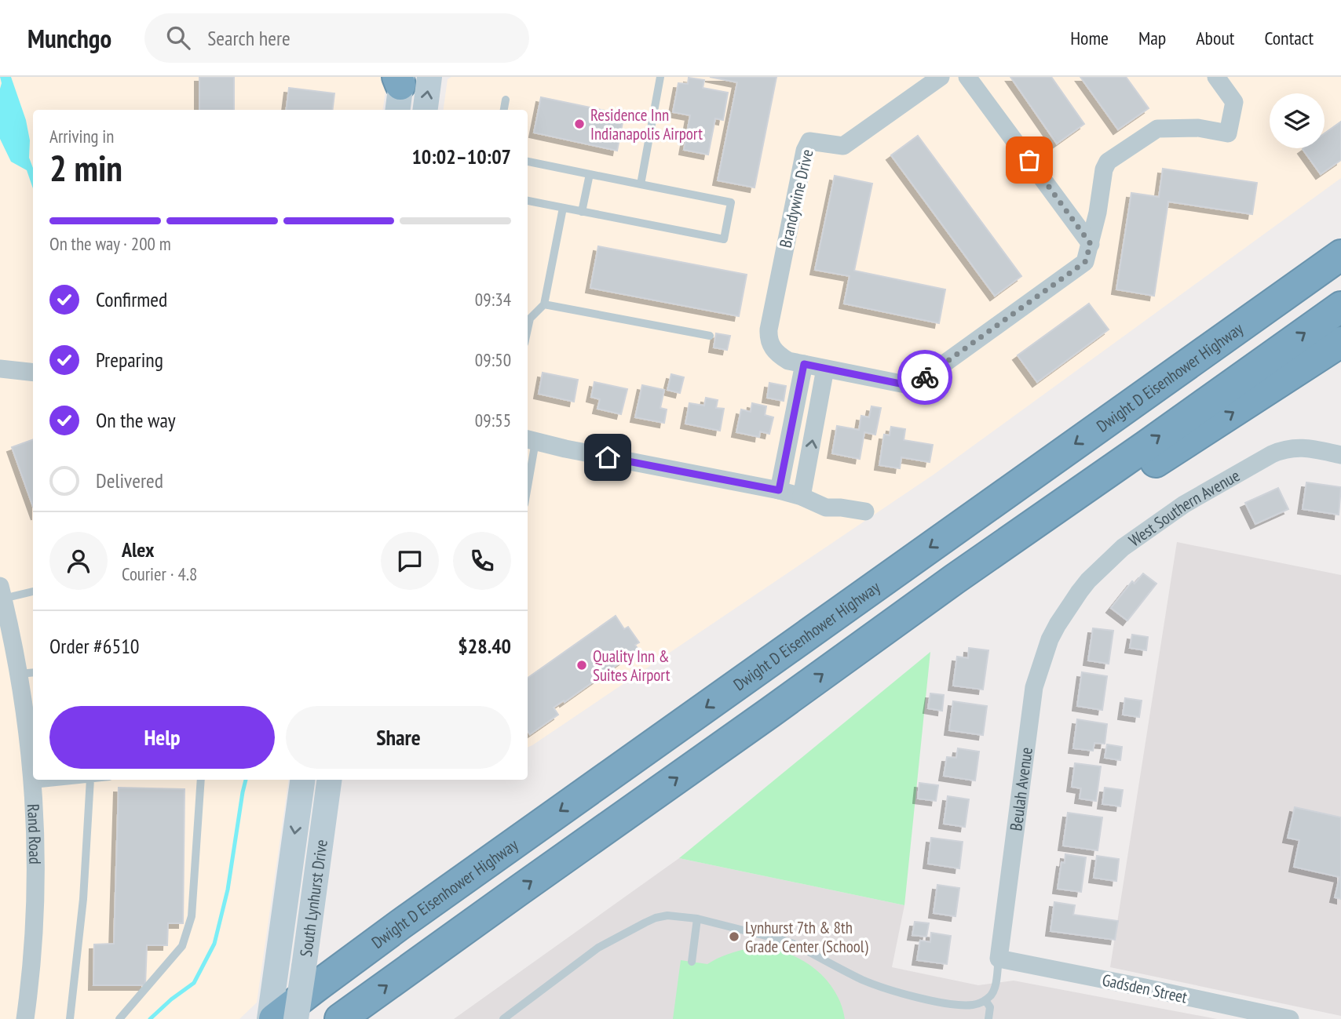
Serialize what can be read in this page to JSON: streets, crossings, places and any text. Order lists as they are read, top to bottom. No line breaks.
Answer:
{"streets":{"highway":["Dwight D Eisenhower Highway"],"main road":["South Lynhurst Drive"],"street":["Brandywine Drive","West Southern Avenue","Beulah Avenue","Rand Road","Gadsden Street"]},"crossings":[["Dwight D Eisenhower Highway","South Lynhurst Drive"],["West Southern Avenue","Beulah Avenue"],["Beulah Avenue","Gadsden Street"]],"places":["Residence Inn Indianapolis Airport","Quality Inn & Suites Airport","Lynhurst 7th & 8th Grade Center (School)"],"page":{"header":"Munchgo","search":"Search here","nav":["Home","Map","About","Contact"],"heading":["2 min","Arriving in","10:02–10:07"],"panel":["Alex","Courier · 4.8","Order #6510","$28.40"],"bar":"On the way · 200 m","list":[["Confirmed","09:34"],["Preparing","09:50"],["On the way","09:55"],"Delivered"],"buttons":["Help","Share"]}}
